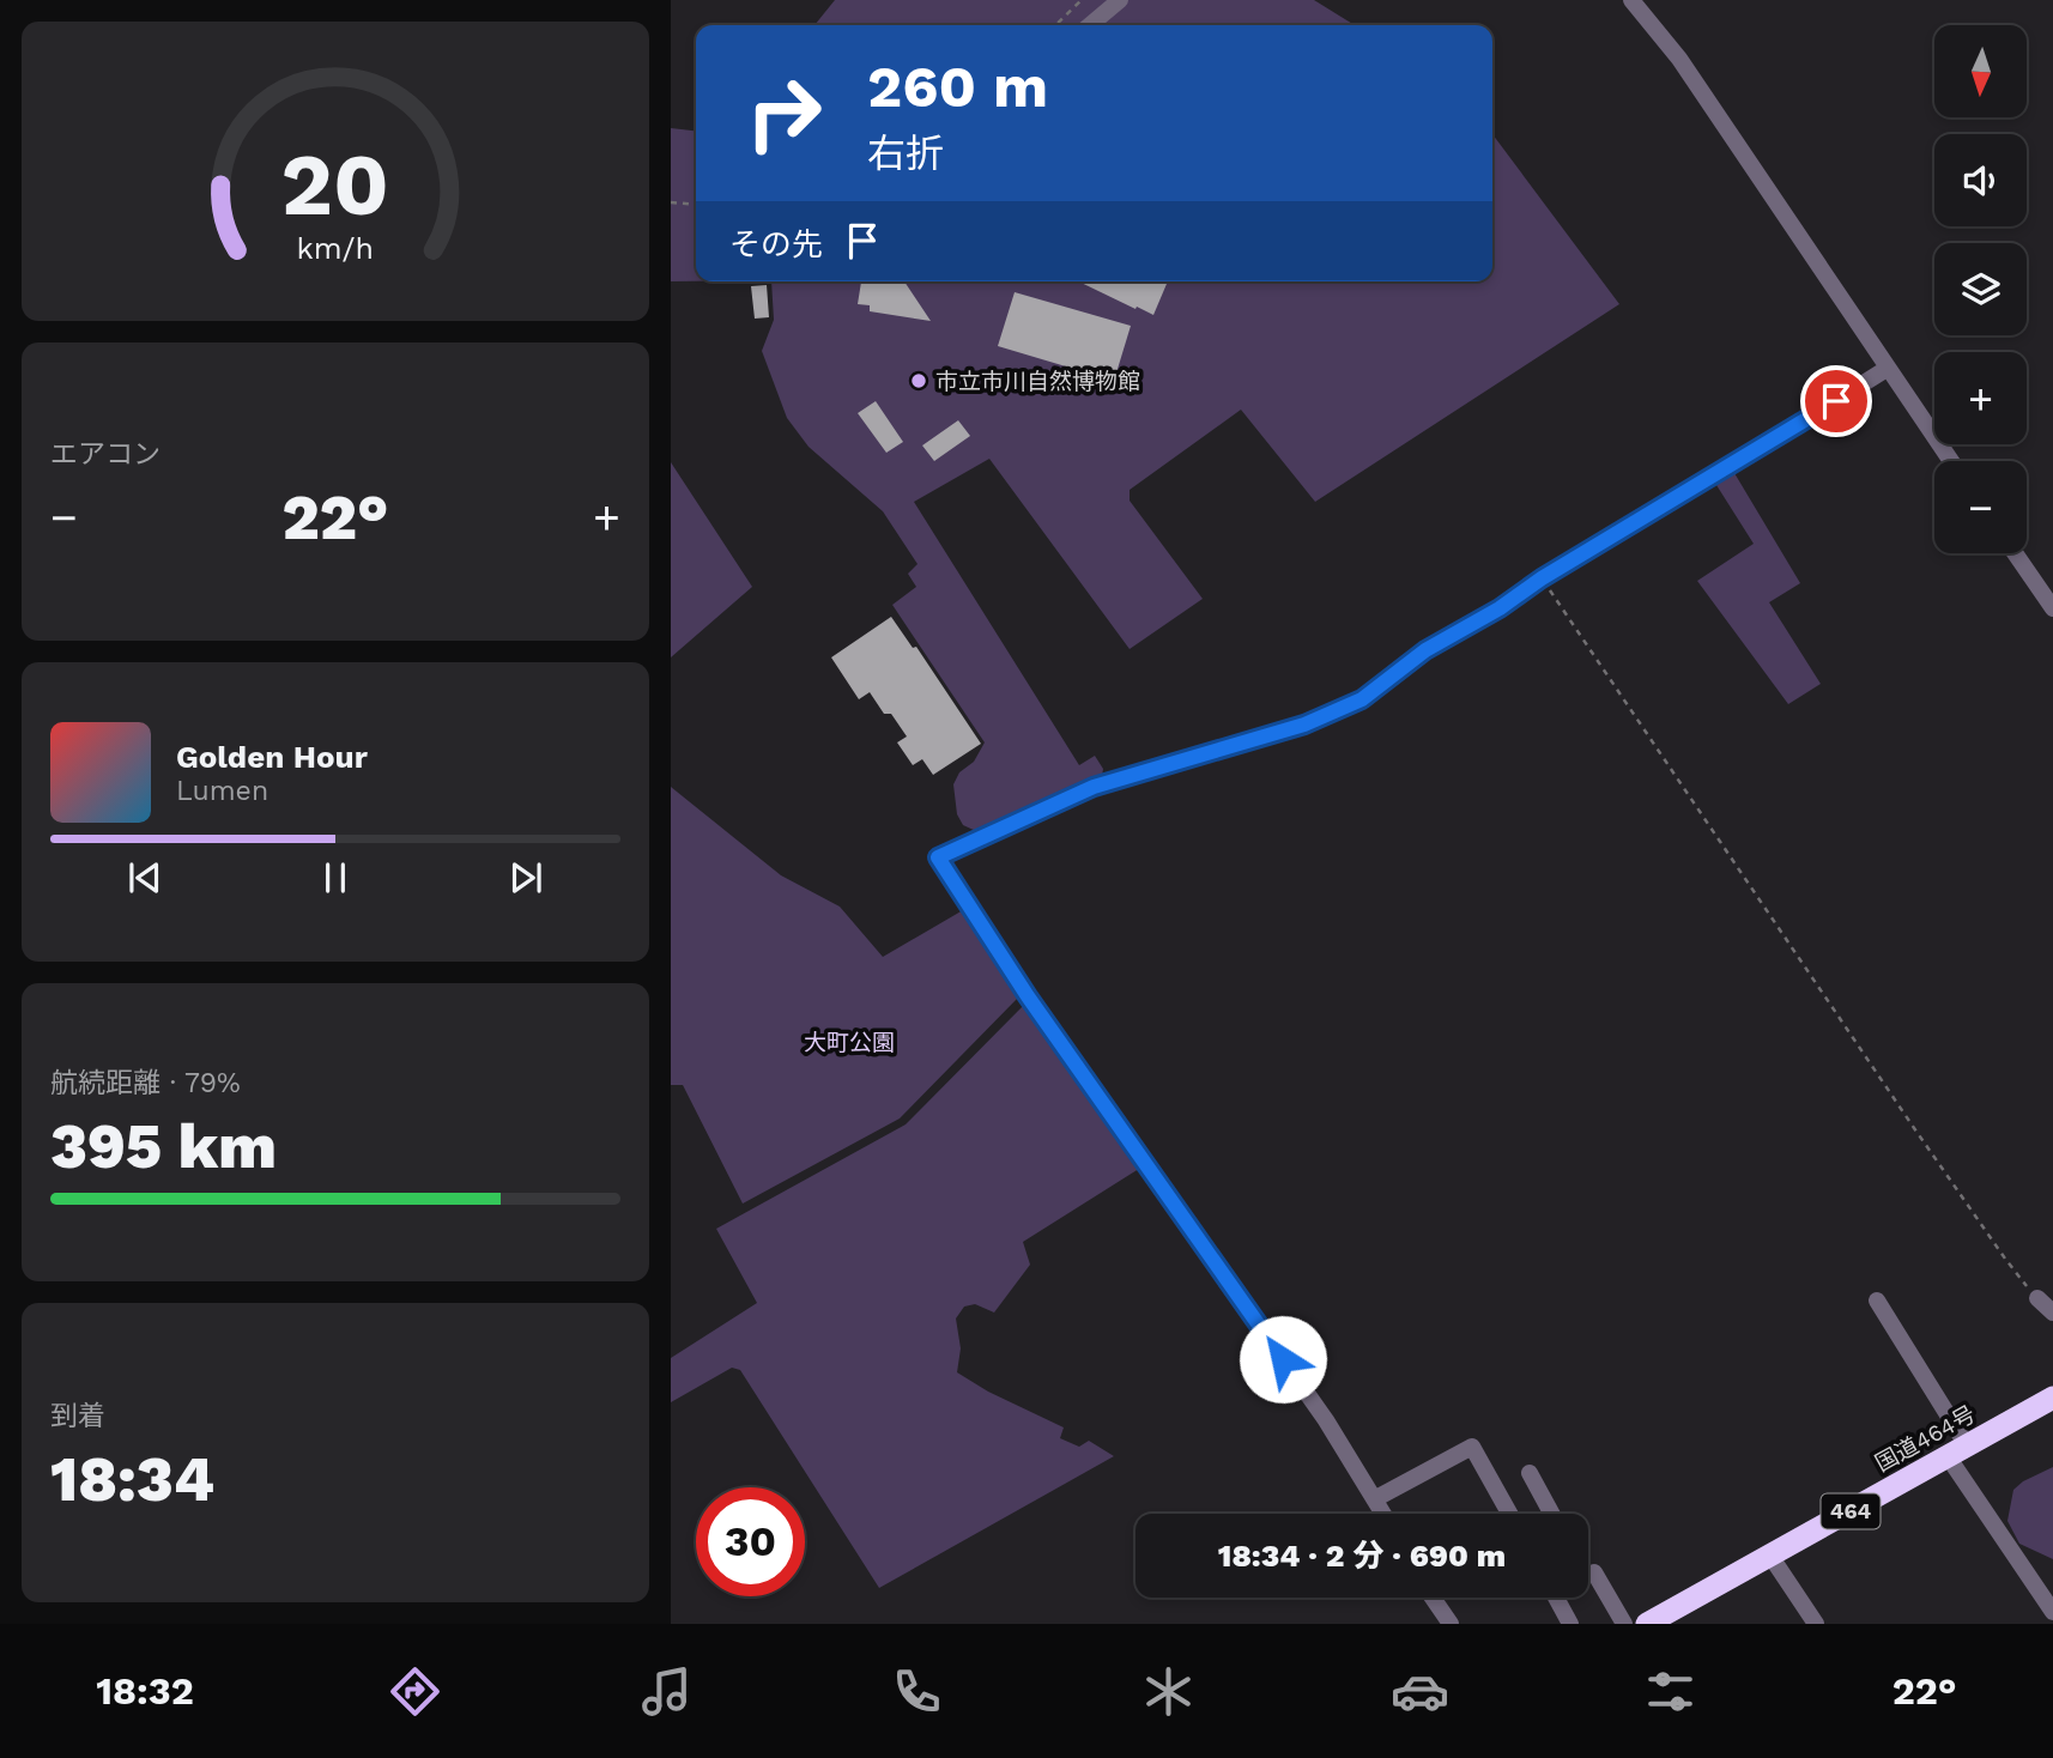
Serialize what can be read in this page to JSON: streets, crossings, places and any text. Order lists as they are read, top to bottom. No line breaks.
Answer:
{"streets":{"highway":["国道464号","464"]},"parks":["大町公園"],"places":["市立市川自然博物館"],"north":"bottom","page":{"map_buttons":["+","−"],"turn":["260 m","右折"],"then":"その先","tile":["エアコン",["航続距離 · 79%","395 km"],["到着","18:34"]],"heat":["−","22°","+"],"song":["Golden Hour","Lumen"],"limit":"30","trip":"18:34 · 2 分 · 690 m","tabs":["18:32","22°"],"gauge":["20","km/h"]}}
